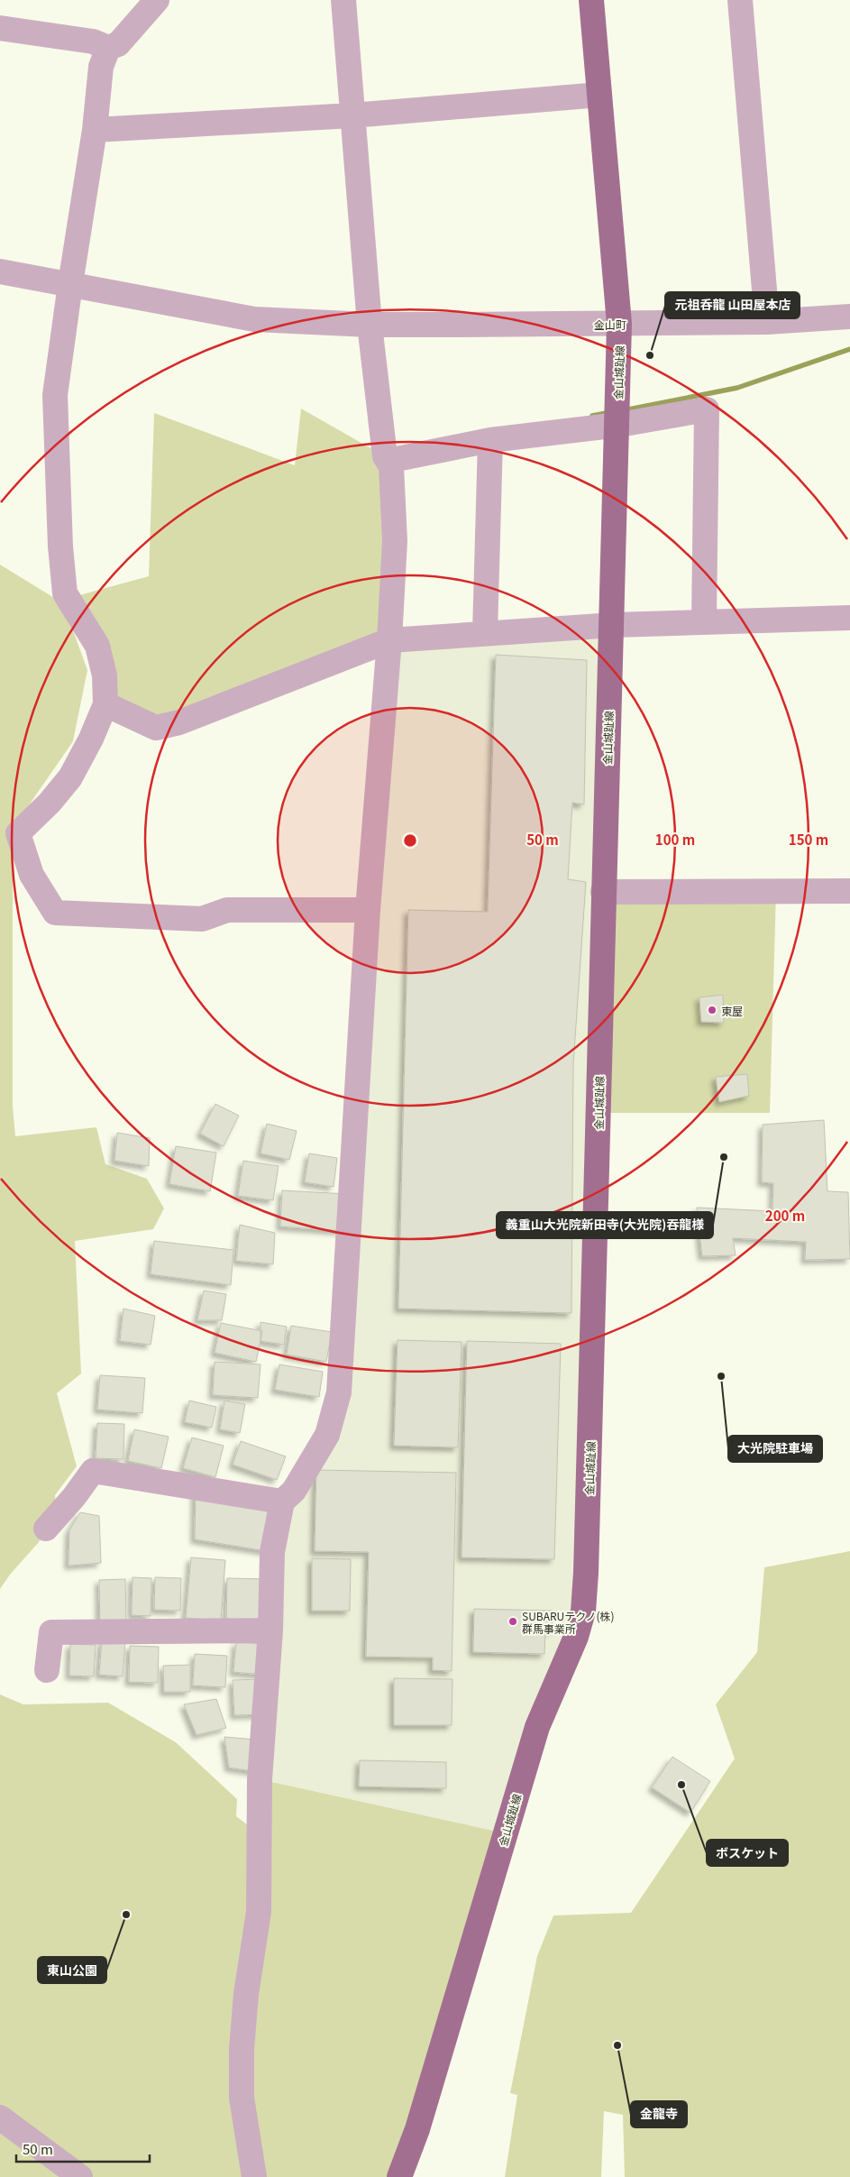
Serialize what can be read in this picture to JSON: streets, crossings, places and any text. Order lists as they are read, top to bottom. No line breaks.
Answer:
{"streets":{"main road":["金山城趾線"],"street":["金山町"]},"crossings":[["金山町","金山城趾線"]],"places":["元祖呑龍 山田屋本店","東屋","義重山大光院新田寺(大光院)吞龍様","大光院駐車場","SUBARUテクノ(株) 群馬事業所","ボスケット","東山公園","金龍寺"],"scale_bar":"50 m","rings":["50 m","100 m","150 m","200 m"]}
